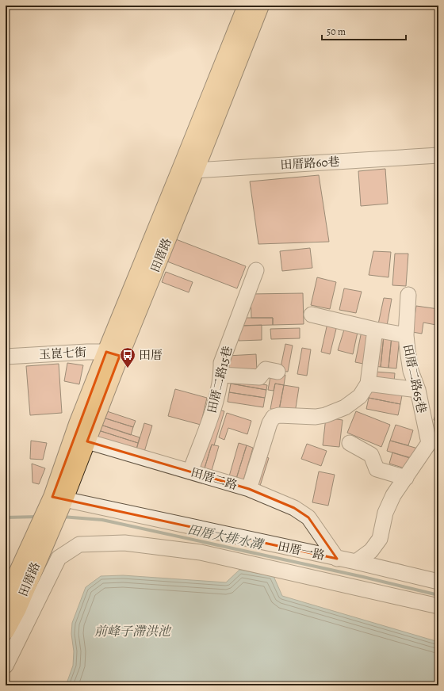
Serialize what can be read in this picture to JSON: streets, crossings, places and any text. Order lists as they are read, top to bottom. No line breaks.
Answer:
{"streets":{"main road":["田厝路"],"street":["田厝路60巷","玉崑七街","田厝二路65巷","田厝二路15巷","田厝二路","田厝一路"]},"crossings":[["田厝路60巷","田厝路"],["田厝路","玉崑七街"],["田厝路","田厝二路"],["田厝路","田厝一路"],["田厝二路15巷","田厝二路"],["田厝二路","田厝一路"]],"water":["田厝大排水溝","前峰子滯洪池"],"places":{"bus stop":["田厝"]},"scale_bar":"50 m"}
